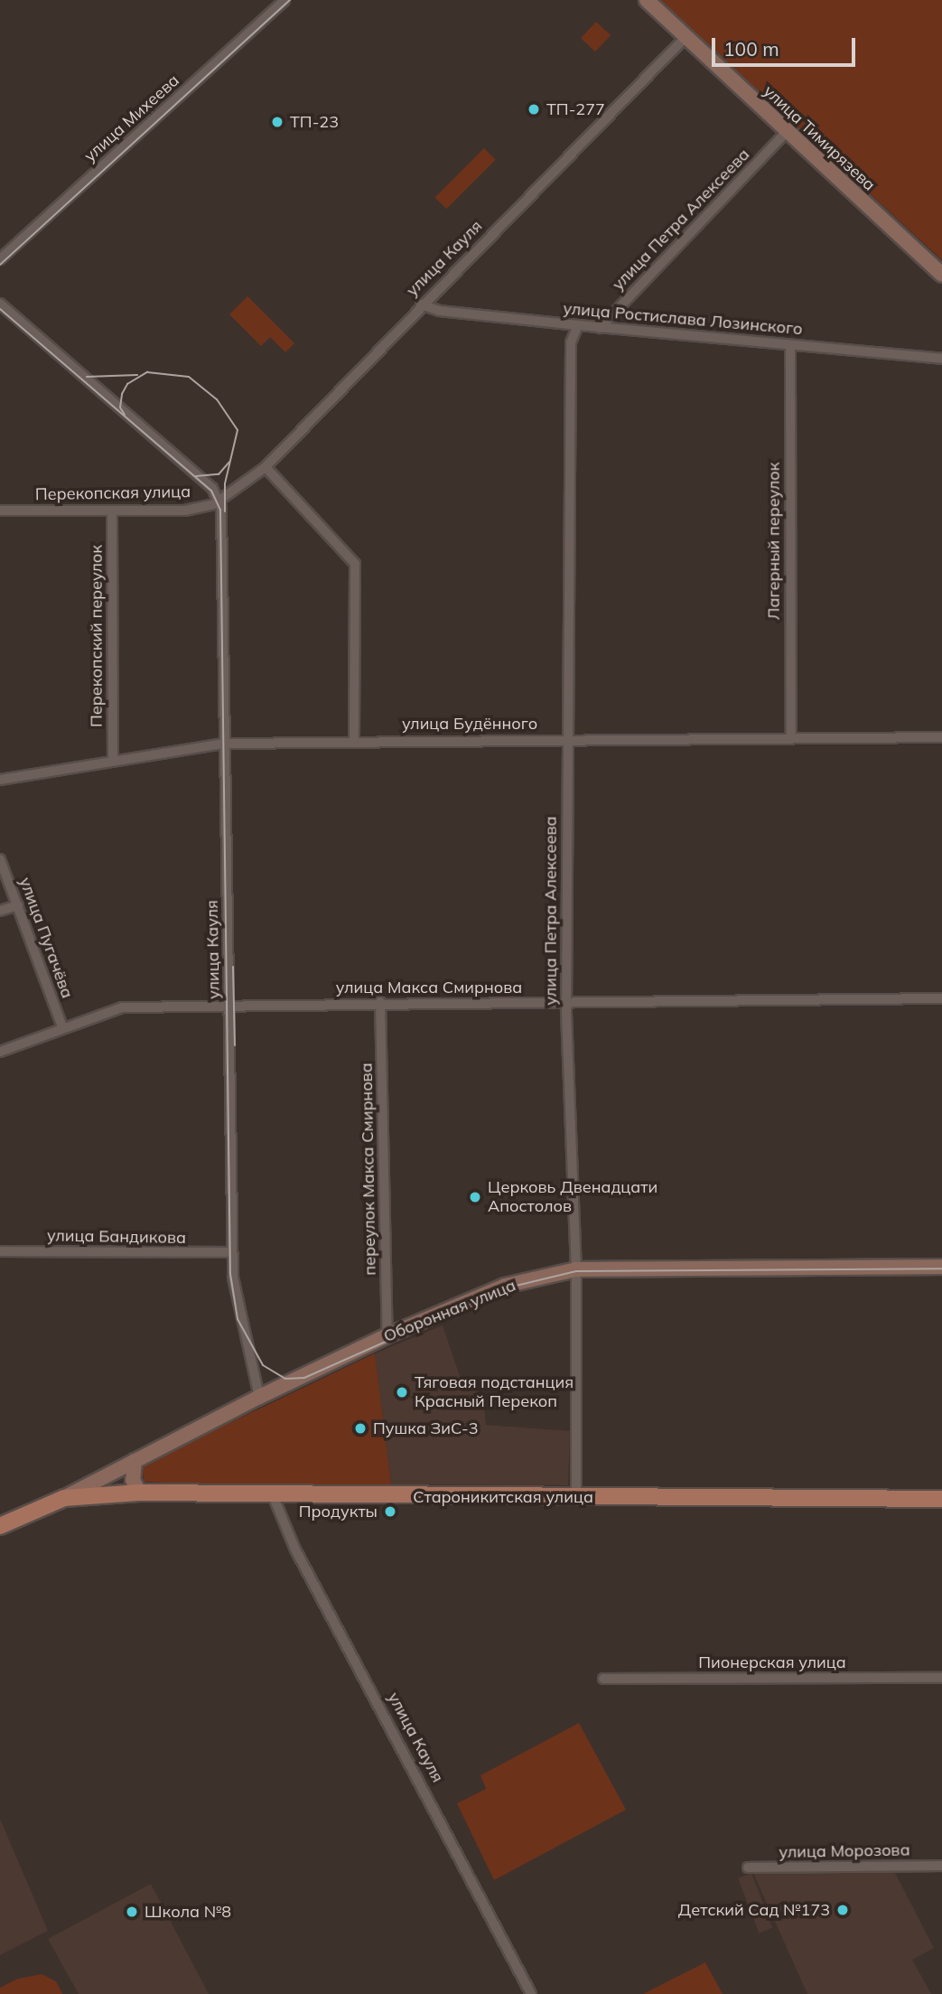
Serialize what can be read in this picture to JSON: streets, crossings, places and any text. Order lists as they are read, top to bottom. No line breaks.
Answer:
{"streets":{"main road":["улица Тимирязева","Оборонная улица","Староникитская улица"],"street":["улица Михеева","улица Петра Алексеева","улица Кауля","улица Ростислава Лозинского","Перекопская улица","Лагерный переулок","Перекопский переулок","улица Будённого","улица Пугачёва","улица Макса Смирнова","переулок Макса Смирнова","улица Бандикова","Пионерская улица","улица Морозова"]},"crossings":[["улица Тимирязева","улица Петра Алексеева"],["улица Тимирязева","улица Кауля"],["улица Петра Алексеева","улица Ростислава Лозинского"],["улица Петра Алексеева","улица Будённого"],["улица Петра Алексеева","улица Макса Смирнова"],["улица Петра Алексеева","Оборонная улица"],["улица Петра Алексеева","Староникитская улица"],["улица Кауля","улица Ростислава Лозинского"],["улица Кауля","Перекопская улица"],["улица Кауля","улица Будённого"],["улица Кауля","улица Макса Смирнова"],["улица Кауля","улица Бандикова"],["улица Кауля","Оборонная улица"],["улица Кауля","Староникитская улица"],["улица Ростислава Лозинского","Лагерный переулок"],["Перекопская улица","Перекопский переулок"],["Лагерный переулок","улица Будённого"],["Перекопский переулок","улица Будённого"],["улица Пугачёва","улица Макса Смирнова"],["улица Макса Смирнова","переулок Макса Смирнова"],["переулок Макса Смирнова","Оборонная улица"],["Оборонная улица","Староникитская улица"]],"places":["ТП-277","ТП-23","Церковь Двенадцати Апостолов","Тяговая подстанция Красный Перекоп","Пушка ЗиС-3","Продукты","Детский Сад №173","Школа №8"],"scale_bar":"100 m"}
